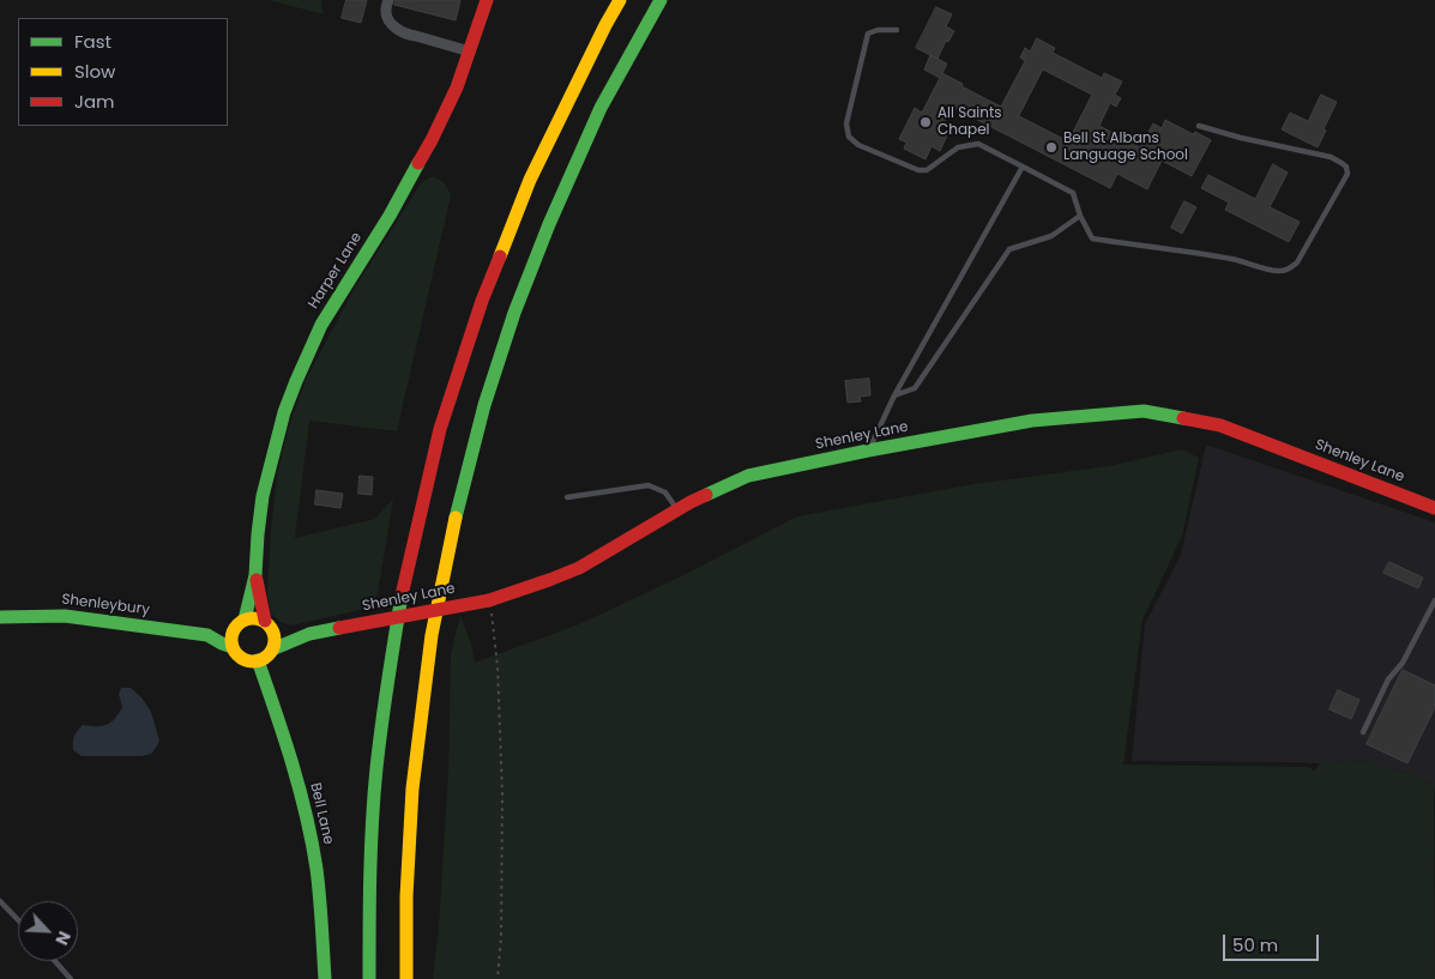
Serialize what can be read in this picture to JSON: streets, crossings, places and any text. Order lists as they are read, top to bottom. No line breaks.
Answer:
{"streets":{"main road":["Harper Lane","Shenley Lane","Shenleybury","Bell Lane"]},"crossings":[["Harper Lane","Shenley Lane"],["Harper Lane","Shenleybury"],["Harper Lane","Bell Lane"],["Shenley Lane","Shenleybury"],["Shenley Lane","Bell Lane"],["Shenleybury","Bell Lane"]],"places":["All Saints Chapel","Bell St Albans Language School"],"legend":["Fast","Slow","Jam"],"scale_bar":"50 m","north":"bottom right"}
